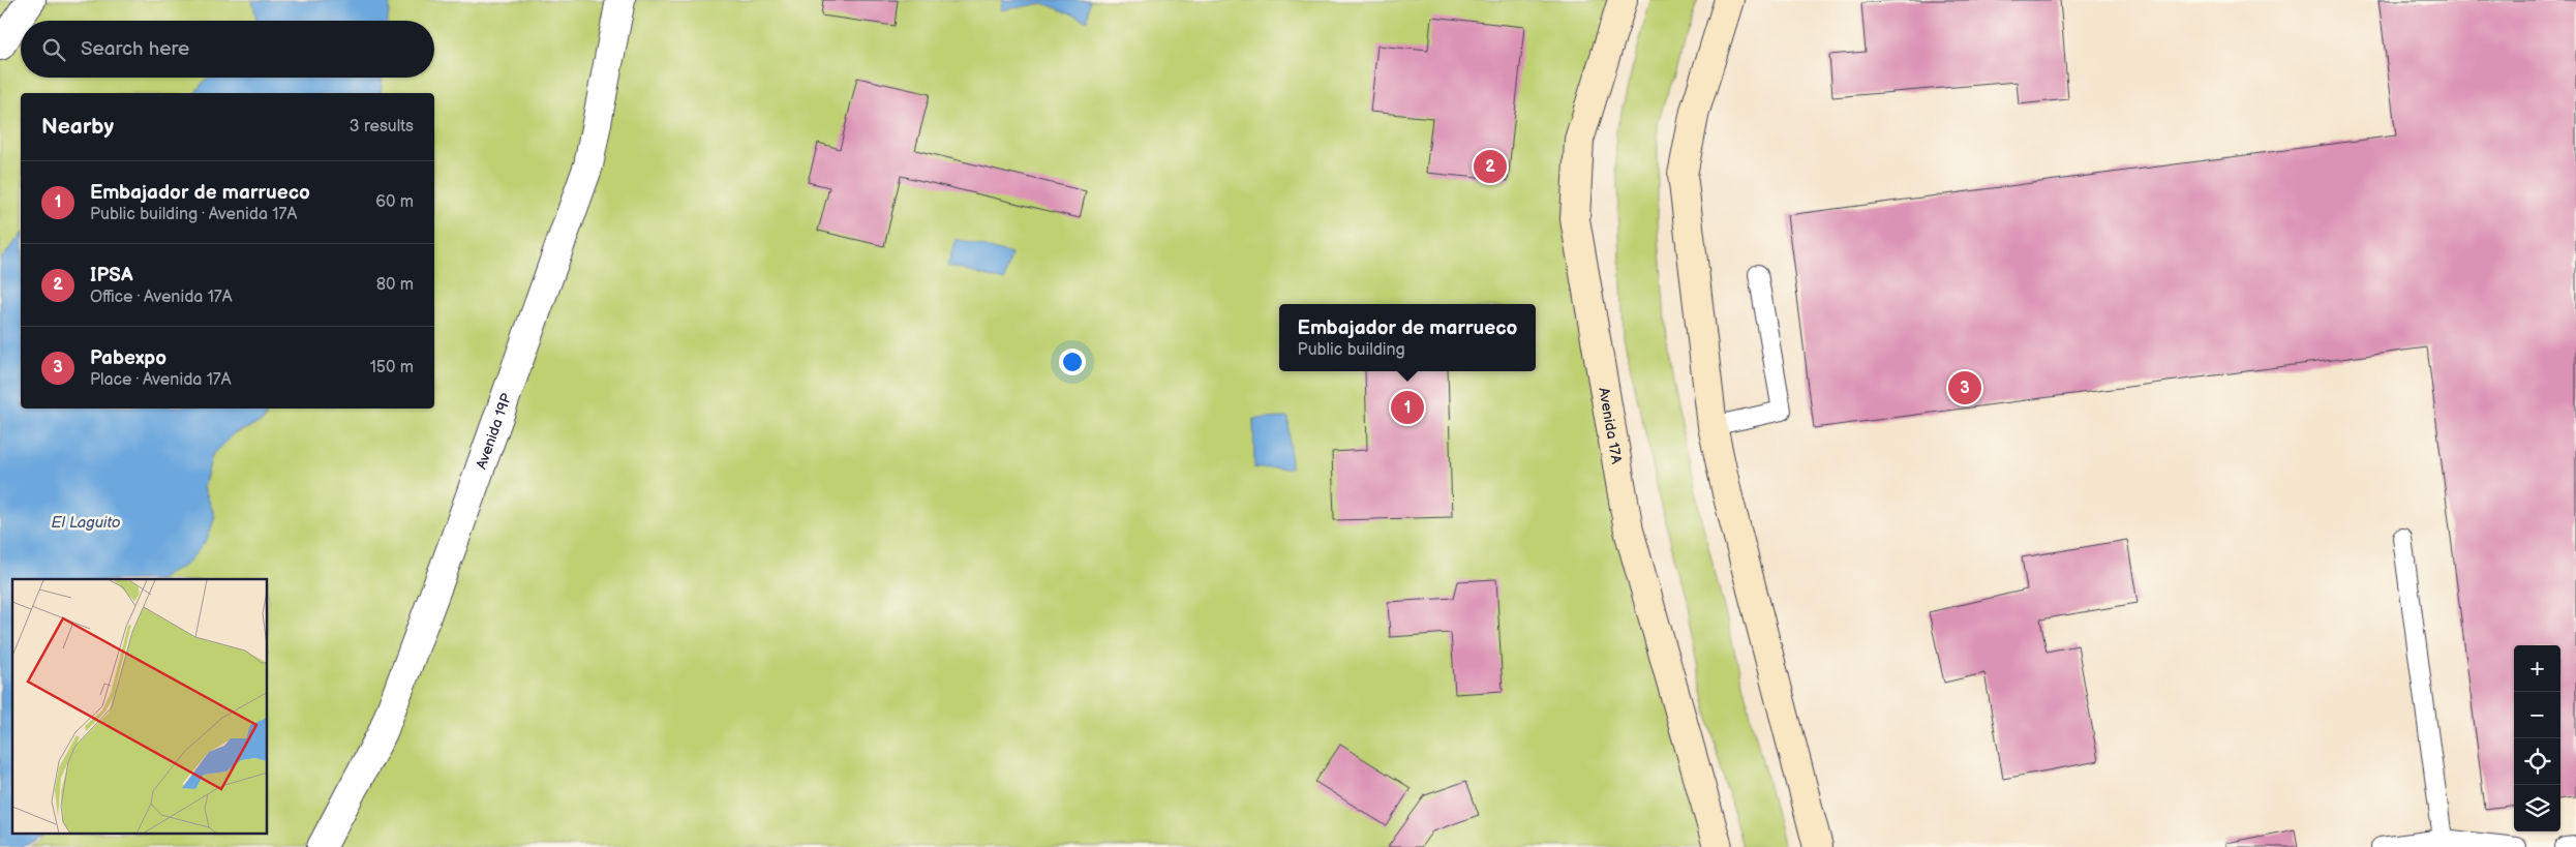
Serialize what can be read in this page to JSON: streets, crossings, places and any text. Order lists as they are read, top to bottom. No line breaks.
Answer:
{"streets":{"main road":["Avenida 17A"],"street":["Avenida 19P"]},"water":["El Laguito"],"page":{"search":"Search here","heading":["Nearby","3 results"],"pins":["2","3","1"],"list":[{"mark":"1","name":"Embajador de marrueco","note":"Public building · Avenida 17A","value":"60 m"},{"mark":"2","name":"IPSA","note":"Office · Avenida 17A","value":"80 m"},{"mark":"3","name":"Pabexpo","note":"Place · Avenida 17A","value":"150 m"}],"popup":["Embajador de marrueco","Public building"],"map_buttons":["+","−"]}}
